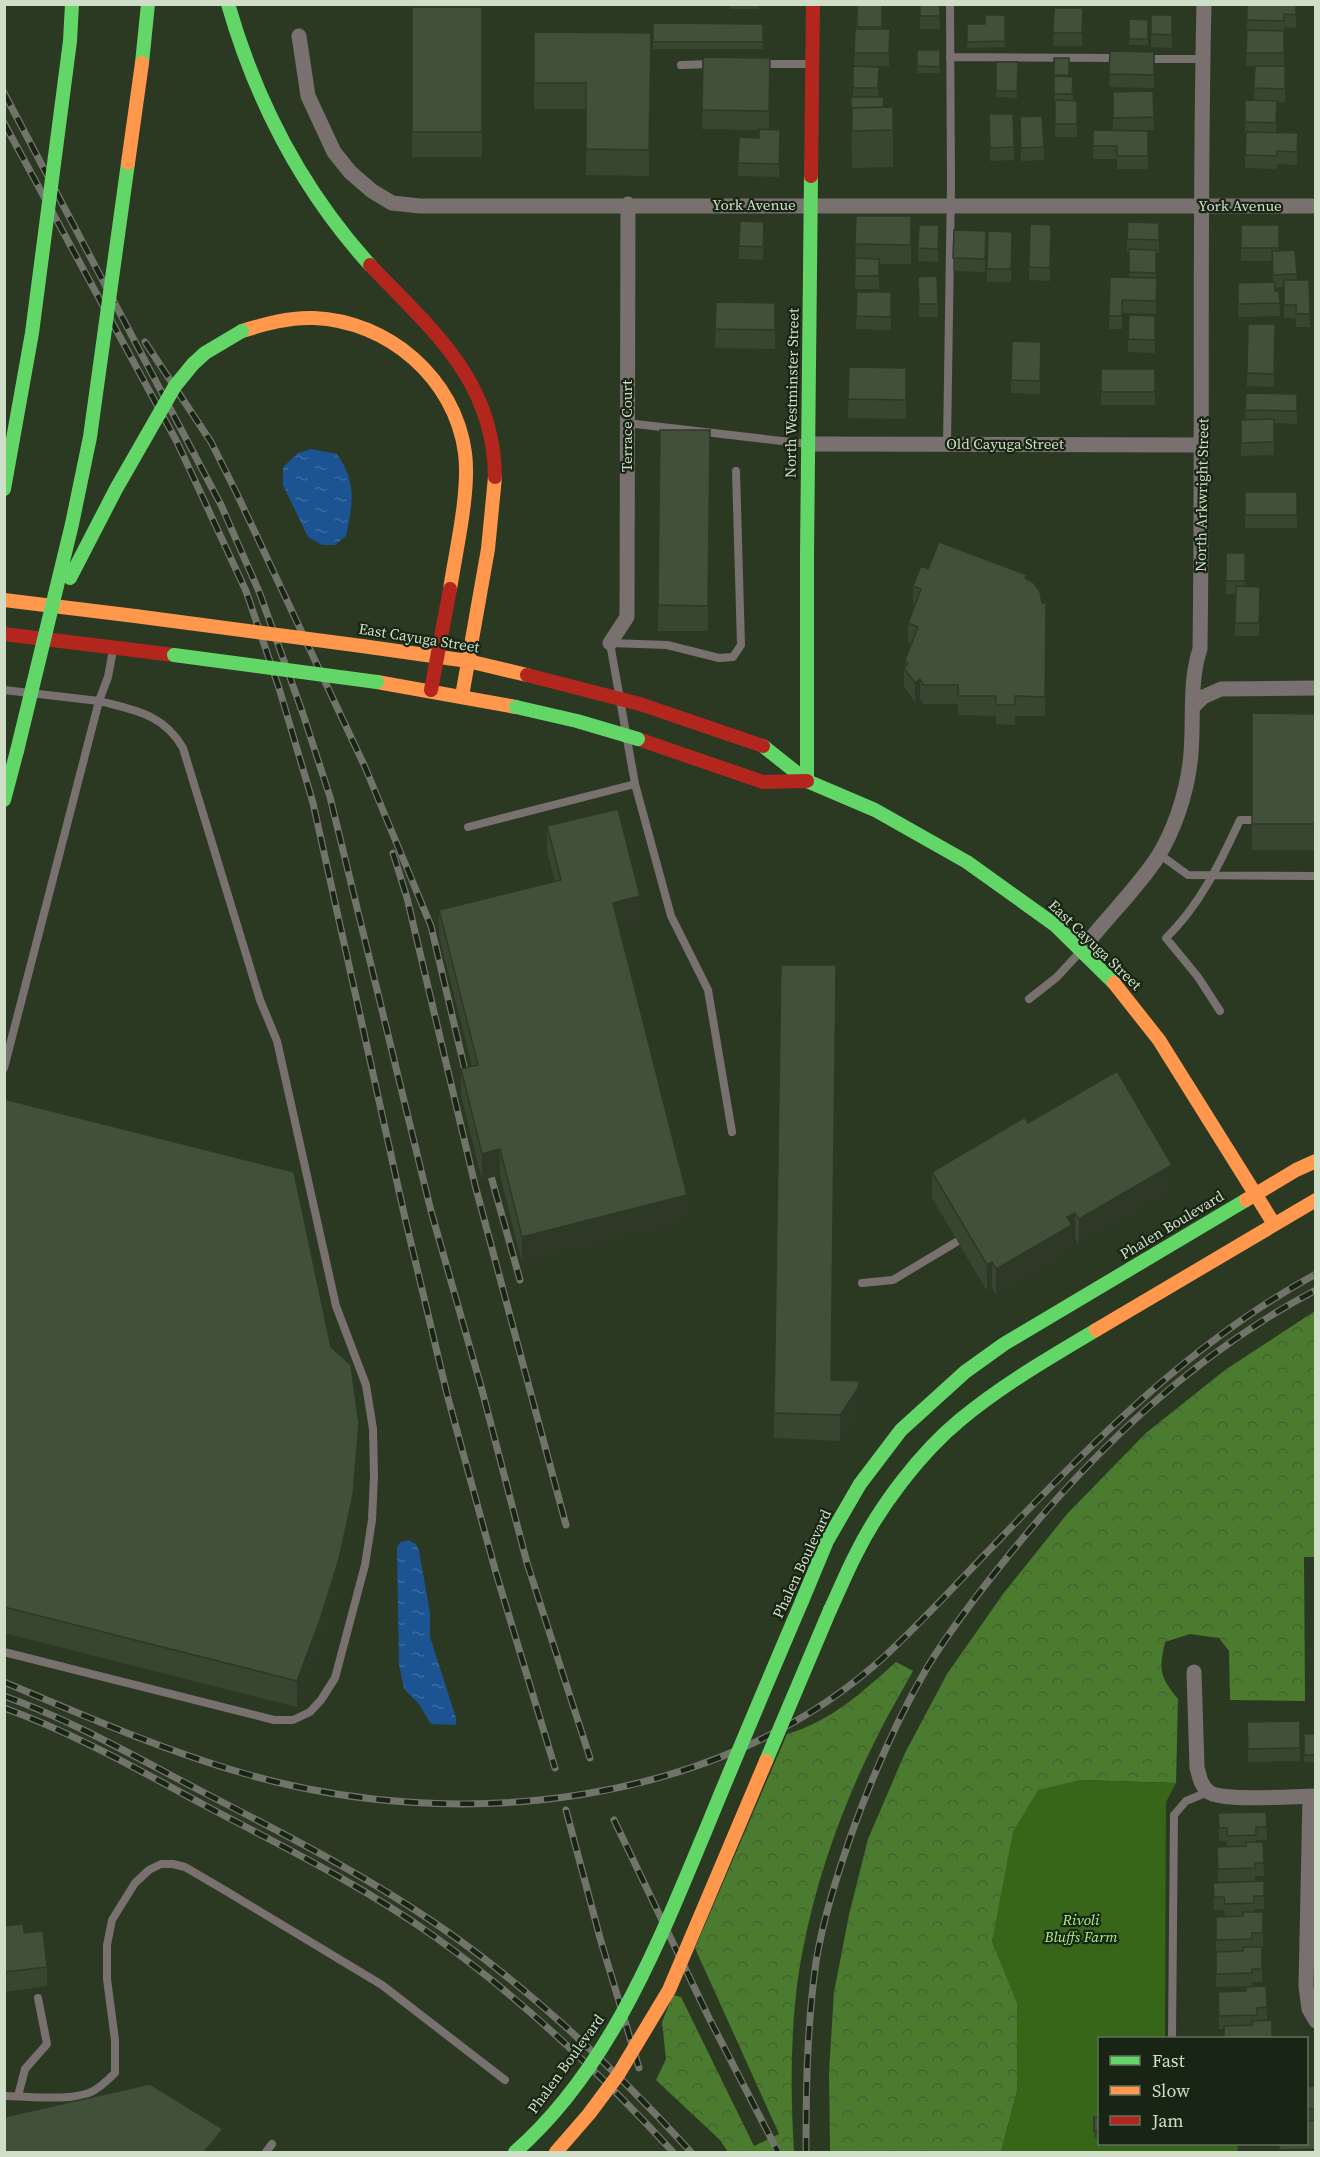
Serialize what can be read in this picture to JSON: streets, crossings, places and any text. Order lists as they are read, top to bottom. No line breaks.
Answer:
{"streets":{"main road":["North Westminster Street","East Cayuga Street","Phalen Boulevard"],"street":["York Avenue","Terrace Court","Old Cayuga Street","North Arkwright Street"]},"crossings":[["York Avenue","North Westminster Street"],["York Avenue","Terrace Court"],["York Avenue","North Arkwright Street"],["North Westminster Street","Old Cayuga Street"],["North Westminster Street","East Cayuga Street"],["Old Cayuga Street","North Arkwright Street"],["North Arkwright Street","East Cayuga Street"],["East Cayuga Street","Phalen Boulevard"]],"parks":["Rivoli Bluffs Farm"],"legend":["Fast","Slow","Jam"]}
